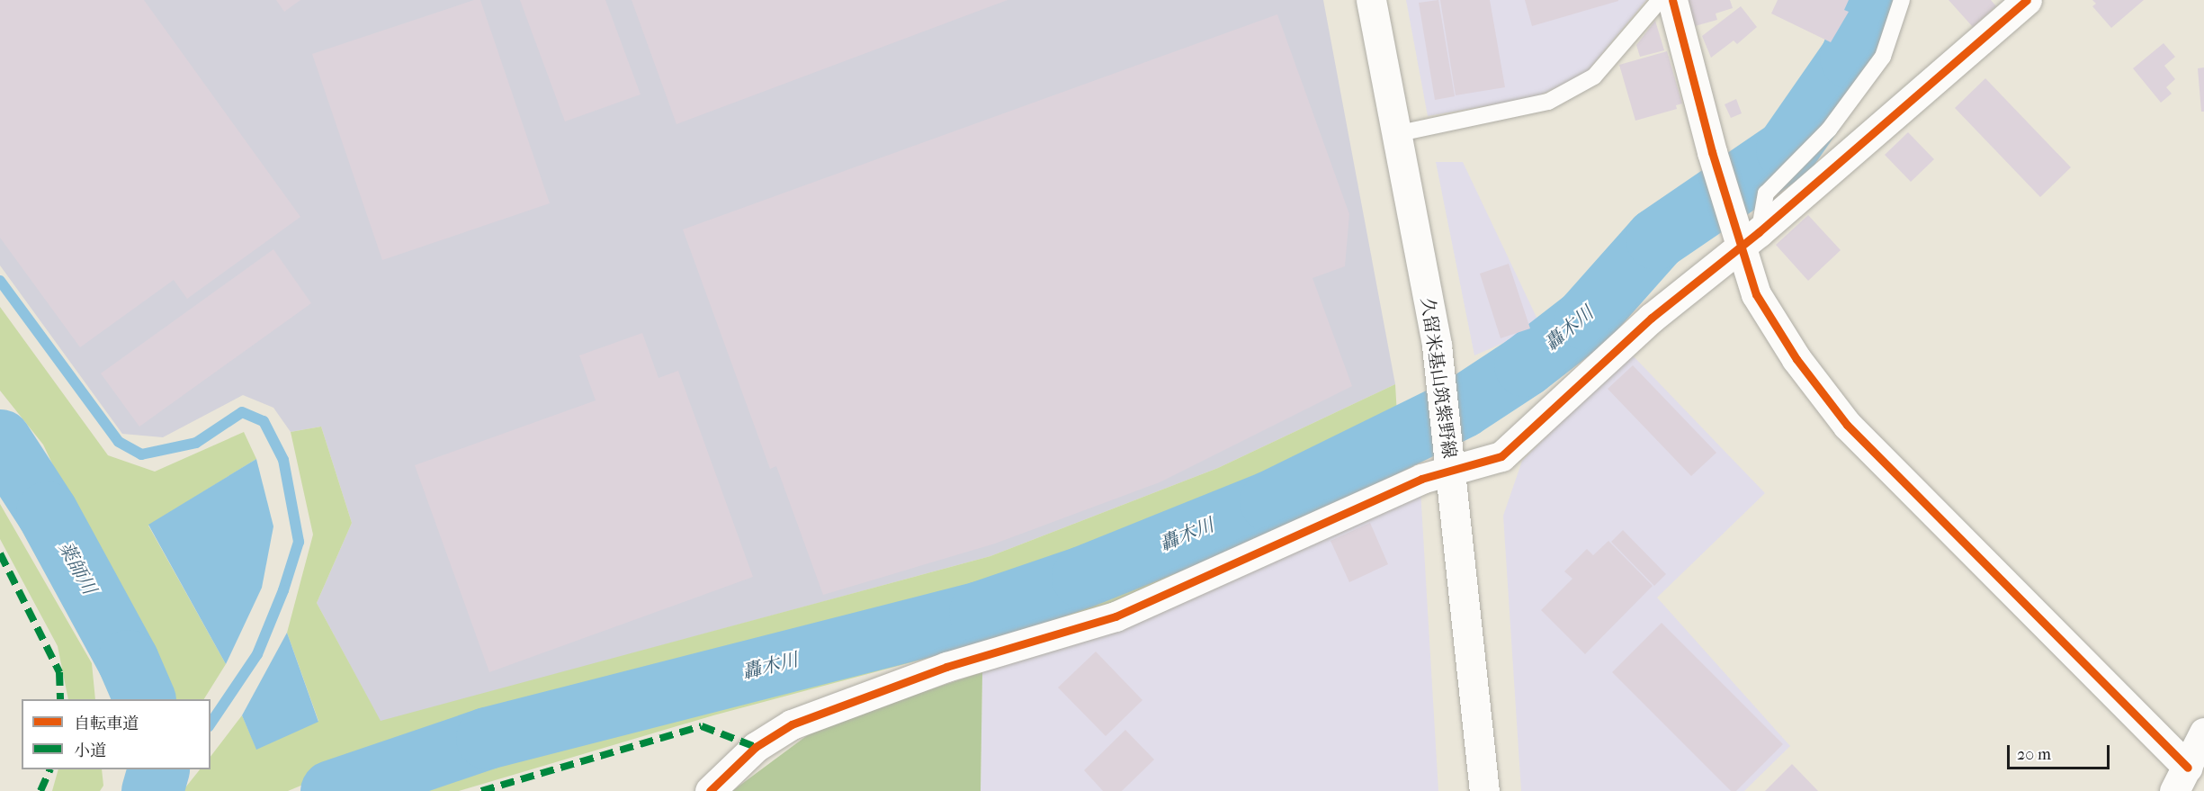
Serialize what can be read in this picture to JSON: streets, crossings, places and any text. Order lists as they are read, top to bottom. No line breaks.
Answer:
{"streets":{"street":["久留米基山筑紫野線"]},"water":["轟木川","薬師川"],"legend":["自転車道","小道"],"scale_bar":"20 m"}
